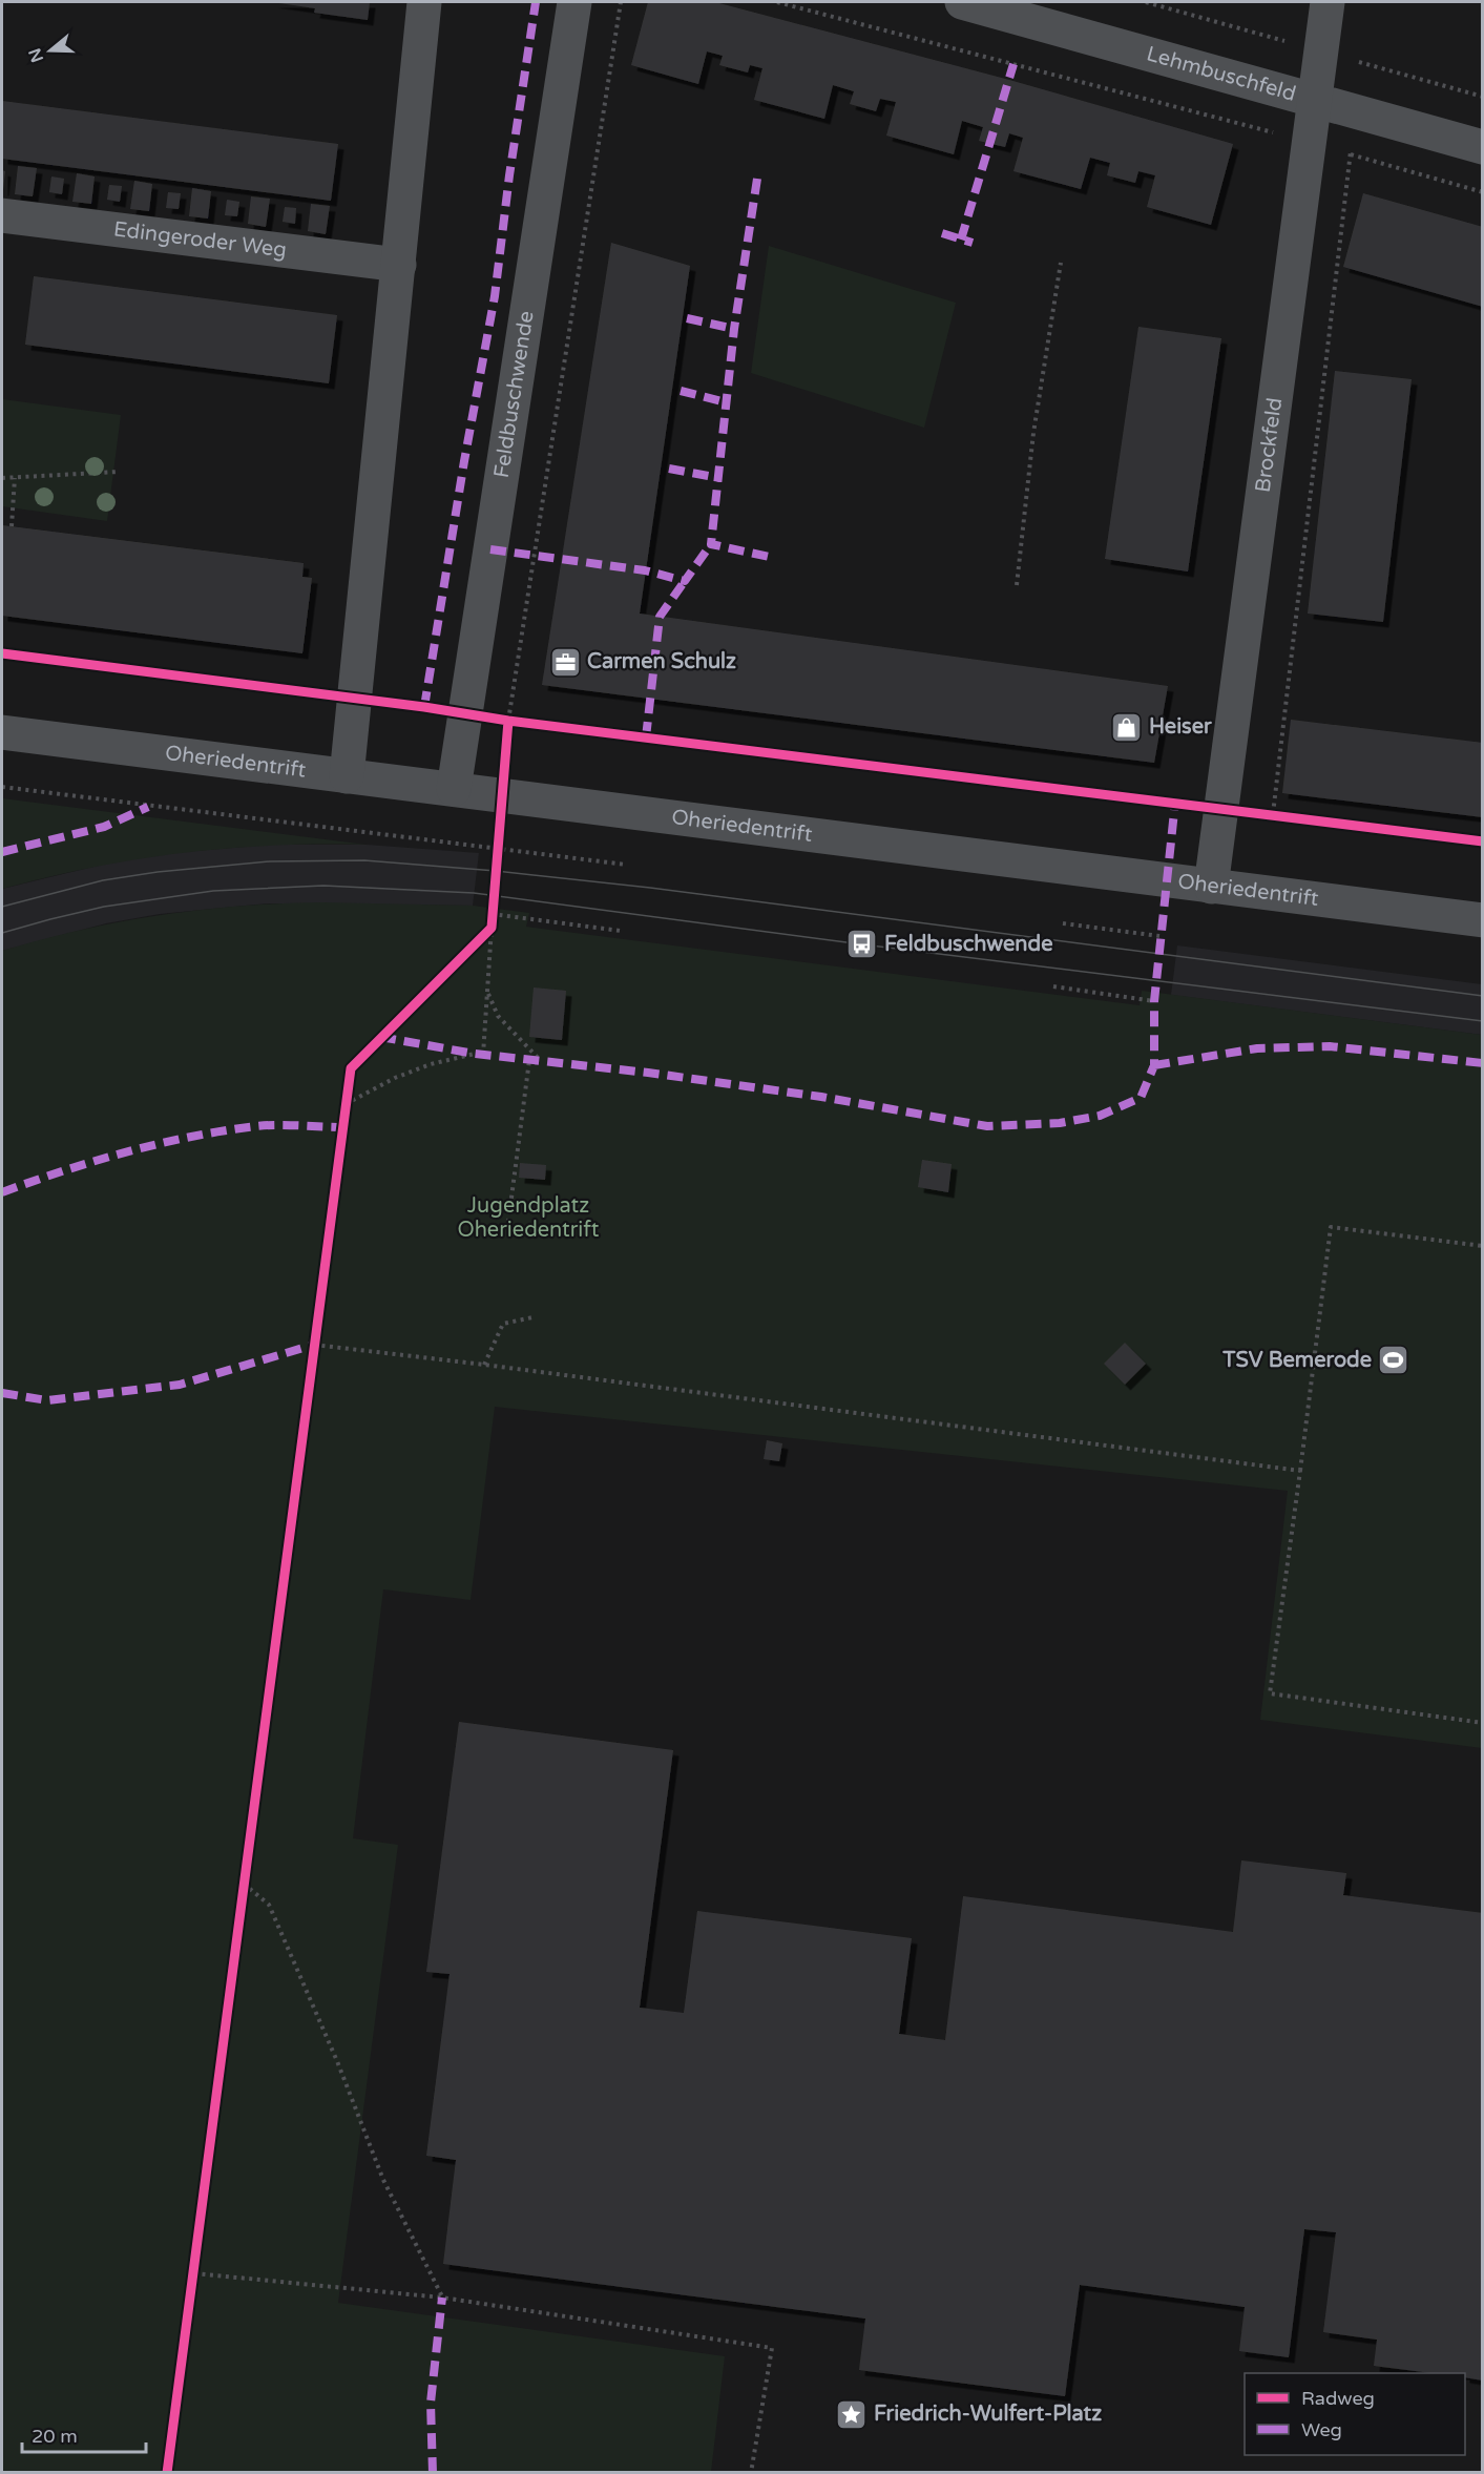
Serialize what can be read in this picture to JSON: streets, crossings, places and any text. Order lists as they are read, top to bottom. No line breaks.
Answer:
{"streets":{"street":["Lehmbuschfeld","Edingeroder Weg","Feldbuschwende","Brockfeld","Oheriedentrift"]},"crossings":[["Lehmbuschfeld","Brockfeld"],["Feldbuschwende","Oheriedentrift"],["Brockfeld","Oheriedentrift"]],"parks":["Jugendplatz Oheriedentrift"],"places":{"office":["Carmen Schulz"],"shop":["Heiser"],"bus stop":["Feldbuschwende"],"sports":["TSV Bemerode"],"place":["Friedrich-Wulfert-Platz"]},"legend":["Radweg","Weg"],"scale_bar":"20 m","north":"left"}
